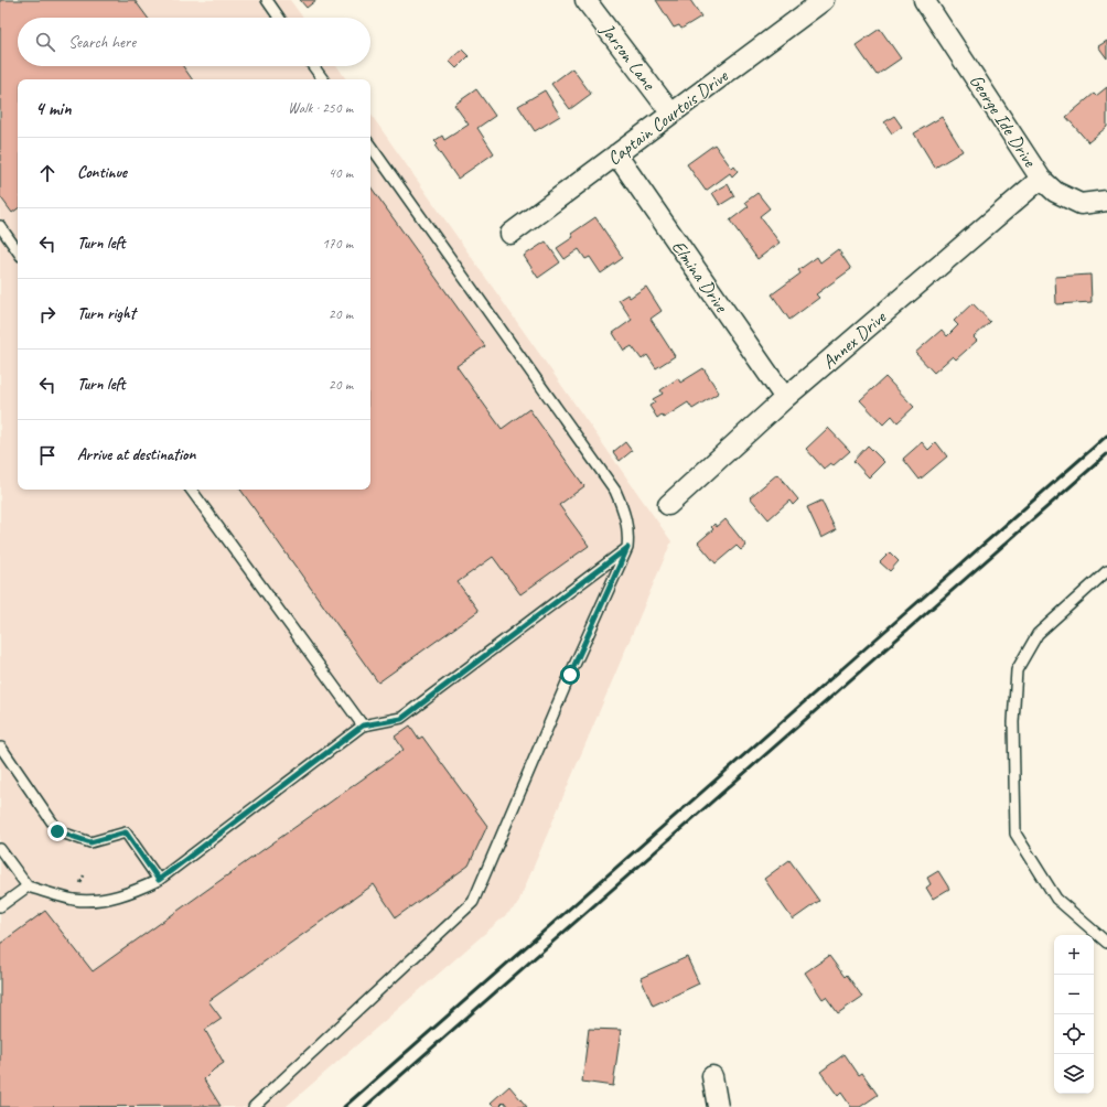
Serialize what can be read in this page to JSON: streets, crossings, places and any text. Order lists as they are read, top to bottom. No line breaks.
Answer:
{"streets":{"street":["Jarson Lane","Captain Courtois Drive","George Ide Drive","Elmina Drive","Annex Drive"]},"crossings":[["Jarson Lane","Captain Courtois Drive"],["Captain Courtois Drive","Elmina Drive"],["George Ide Drive","Annex Drive"],["Elmina Drive","Annex Drive"]],"page":{"search":"Search here","heading":["4 min","Walk · 250 m"],"list":[["Continue","40 m"],["Turn left","170 m"],["Turn right","20 m"],["Turn left","20 m"],"Arrive at destination"],"map_buttons":["+","−"]}}
